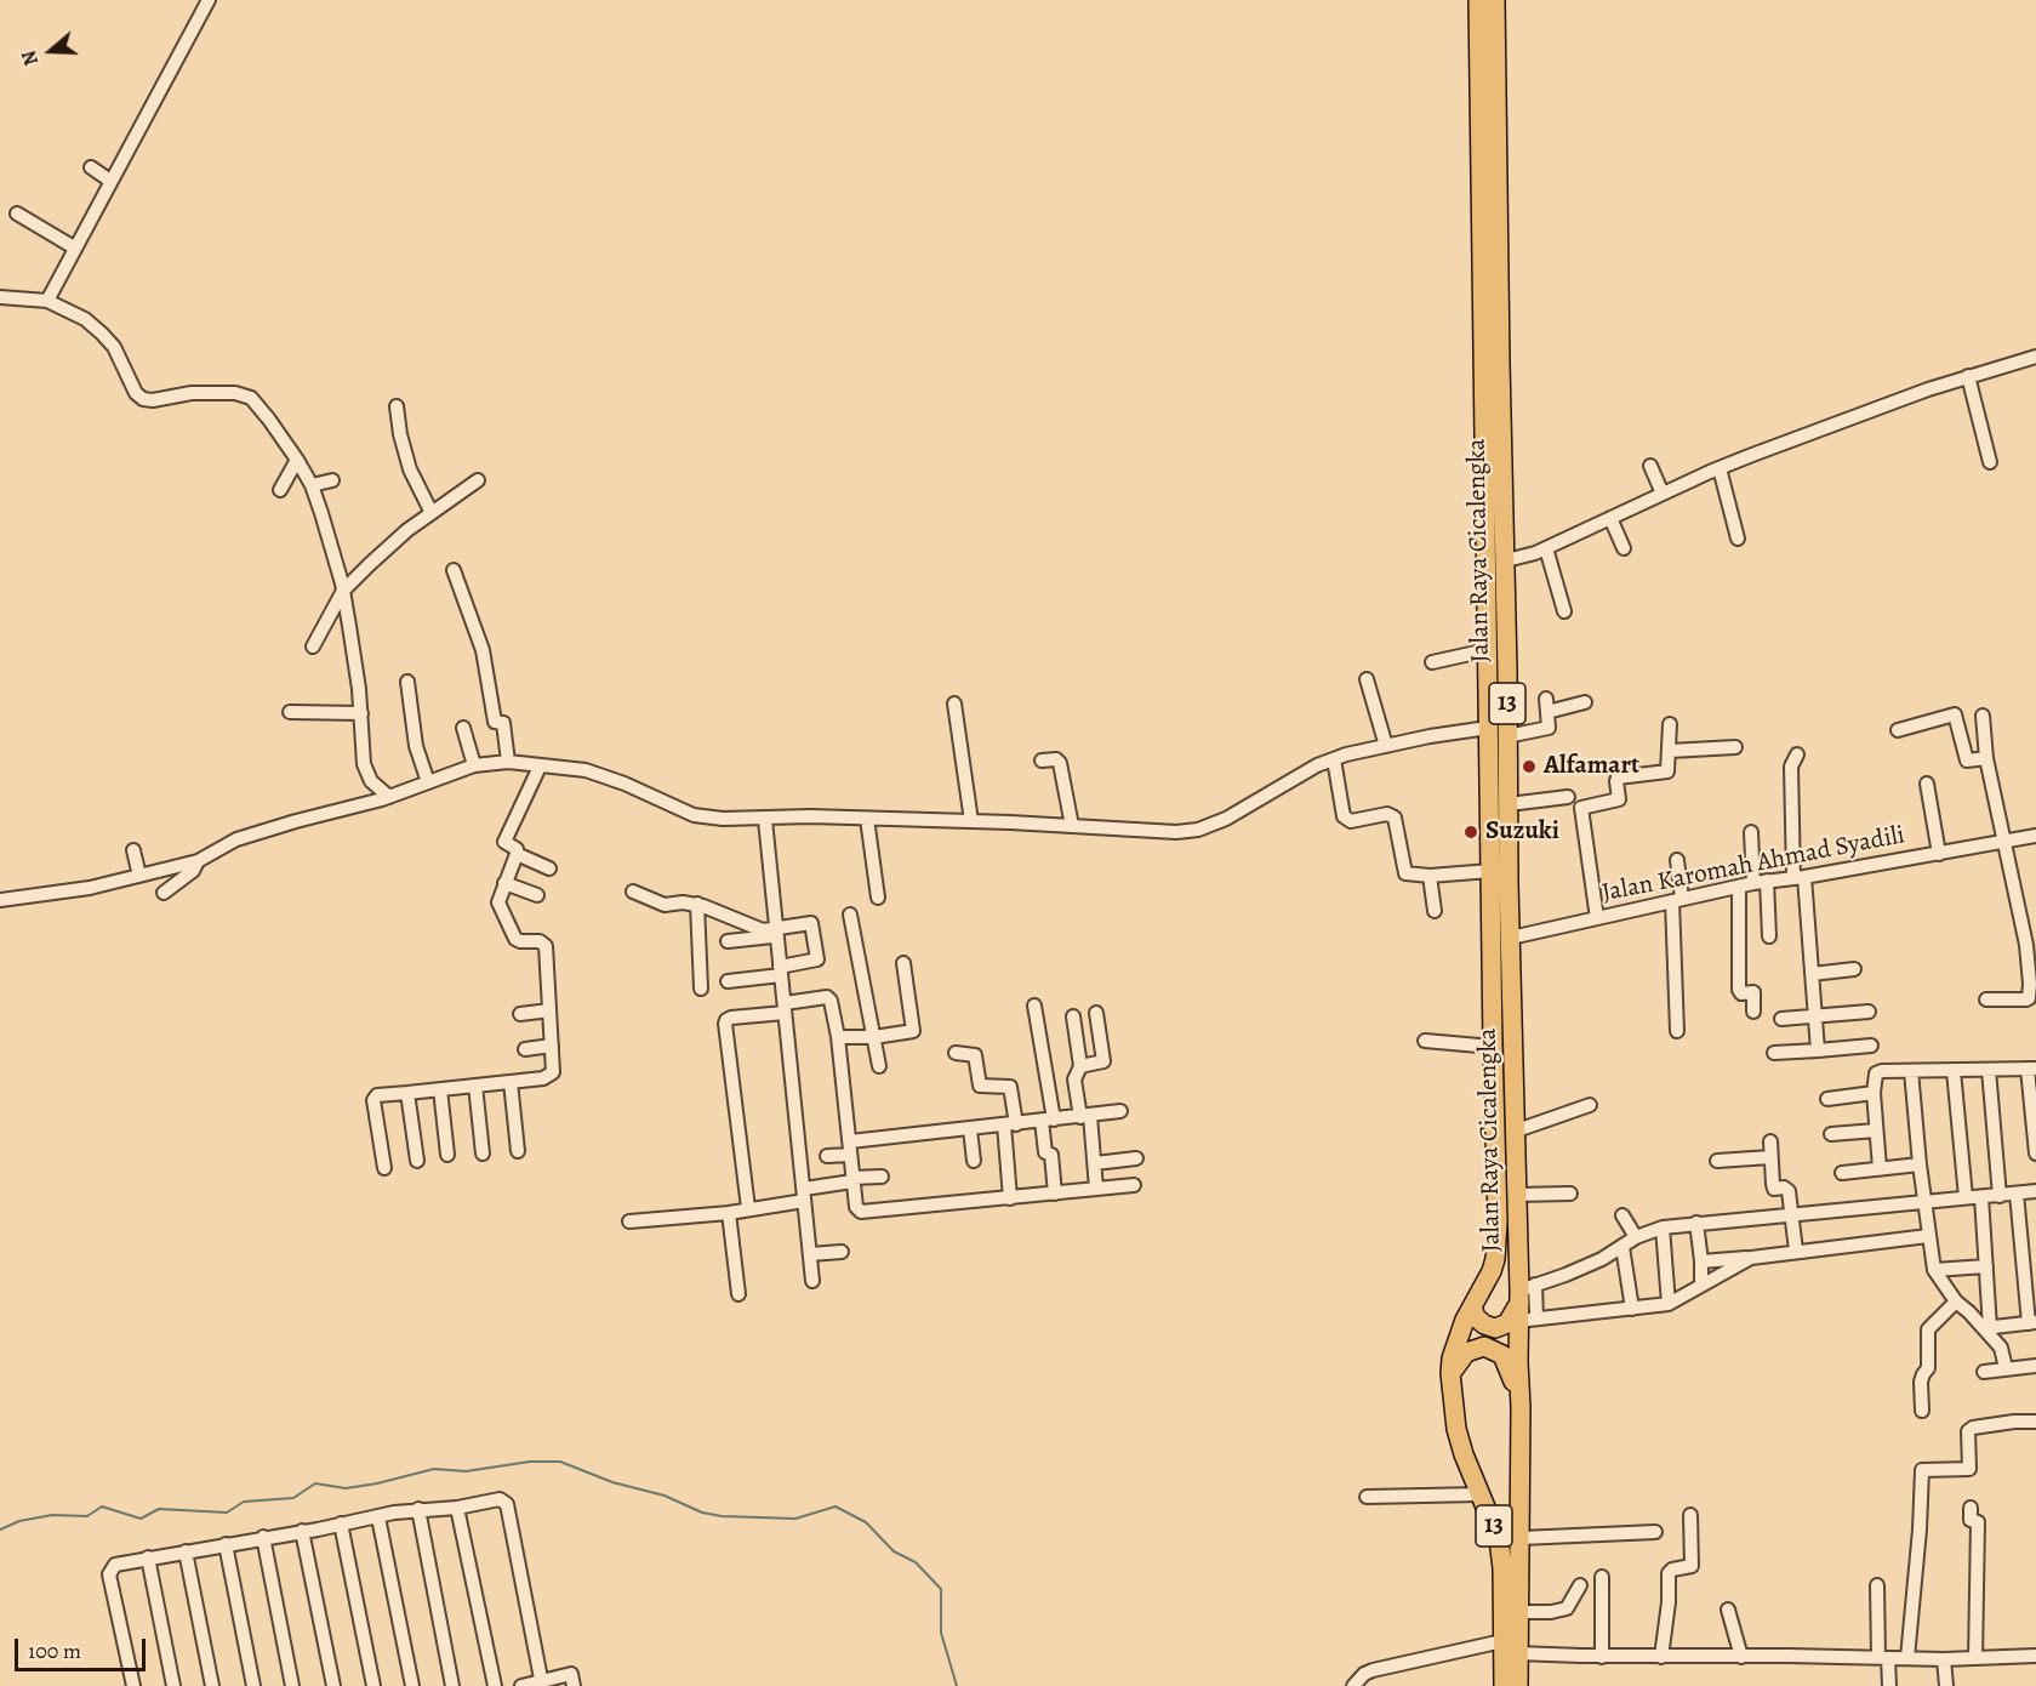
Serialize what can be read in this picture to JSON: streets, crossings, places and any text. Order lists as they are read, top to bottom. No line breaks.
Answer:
{"streets":{"highway":["Jalan Raya Cicalengka","13"],"street":["Jalan Karomah Ahmad Syadili"]},"crossings":[["Jalan Raya Cicalengka","13"],["Jalan Raya Cicalengka","Jalan Karomah Ahmad Syadili"]],"places":["Alfamart","Suzuki"],"scale_bar":"100 m","north":"left"}
